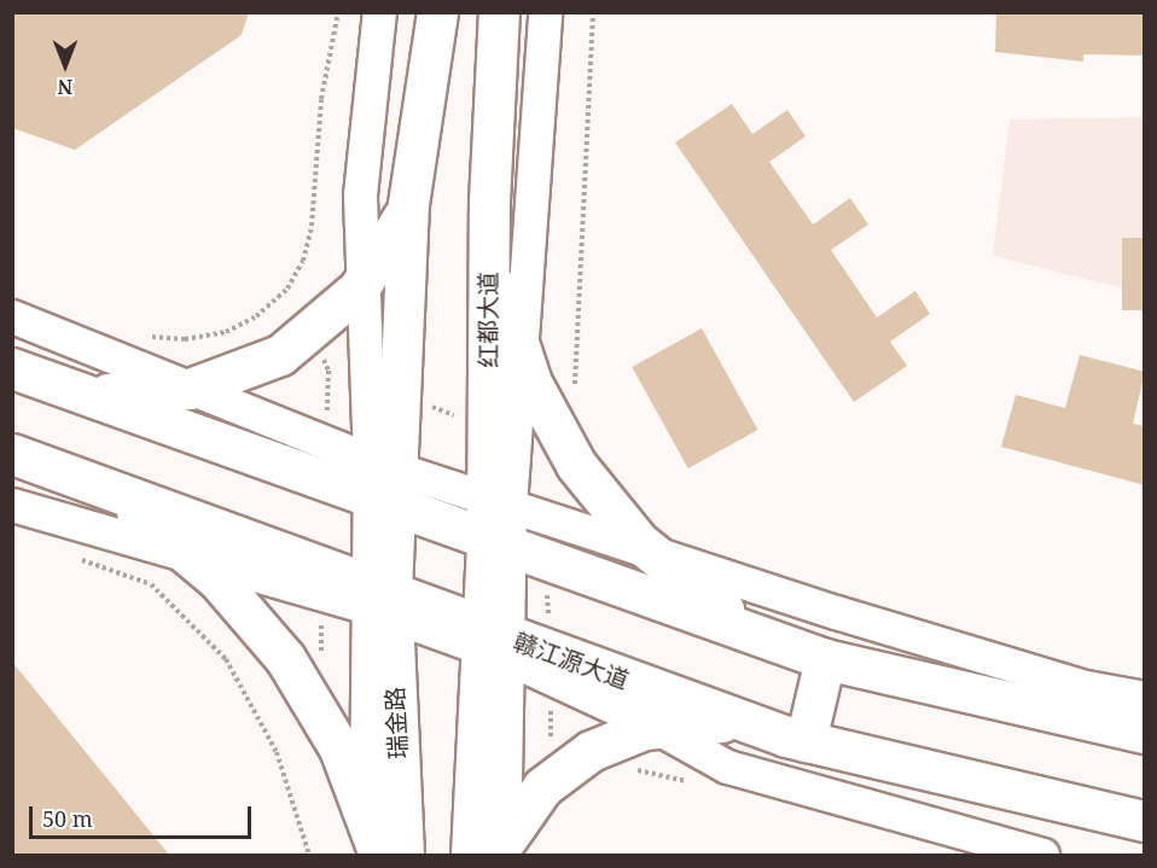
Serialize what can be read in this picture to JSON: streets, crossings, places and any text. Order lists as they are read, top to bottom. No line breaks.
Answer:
{"streets":{"main road":["红都大道","赣江源大道","瑞金路"]},"crossings":[["红都大道","赣江源大道"],["赣江源大道","瑞金路"]],"scale_bar":"50 m","north":"bottom"}
